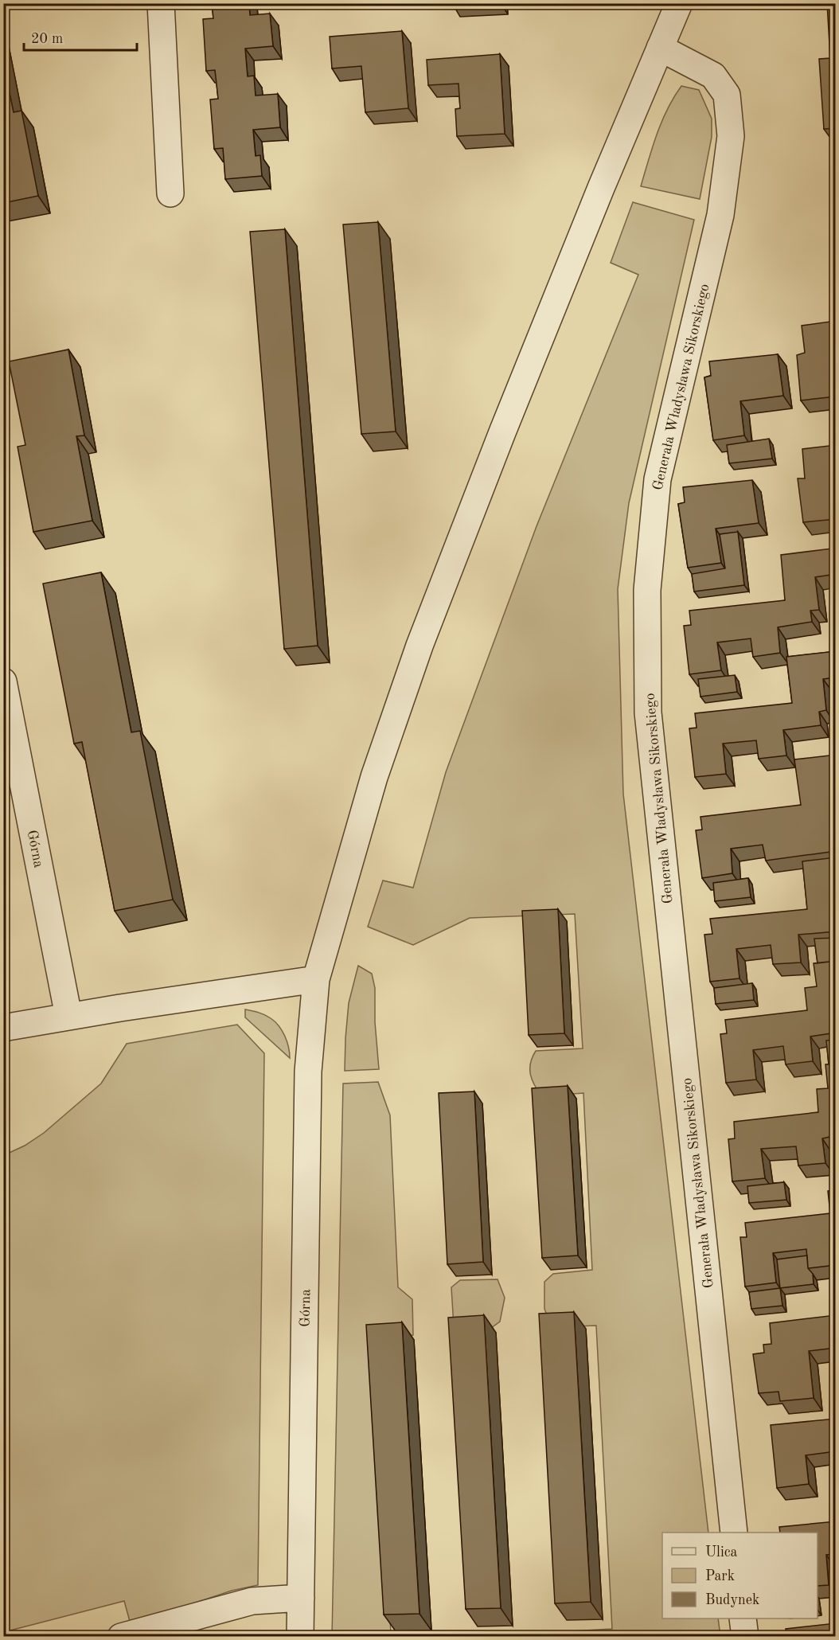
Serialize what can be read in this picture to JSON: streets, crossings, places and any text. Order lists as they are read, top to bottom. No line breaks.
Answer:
{"streets":{"street":["Generała Władysława Sikorskiego","Górna"]},"legend":["Ulica","Park","Budynek"],"scale_bar":"20 m"}
